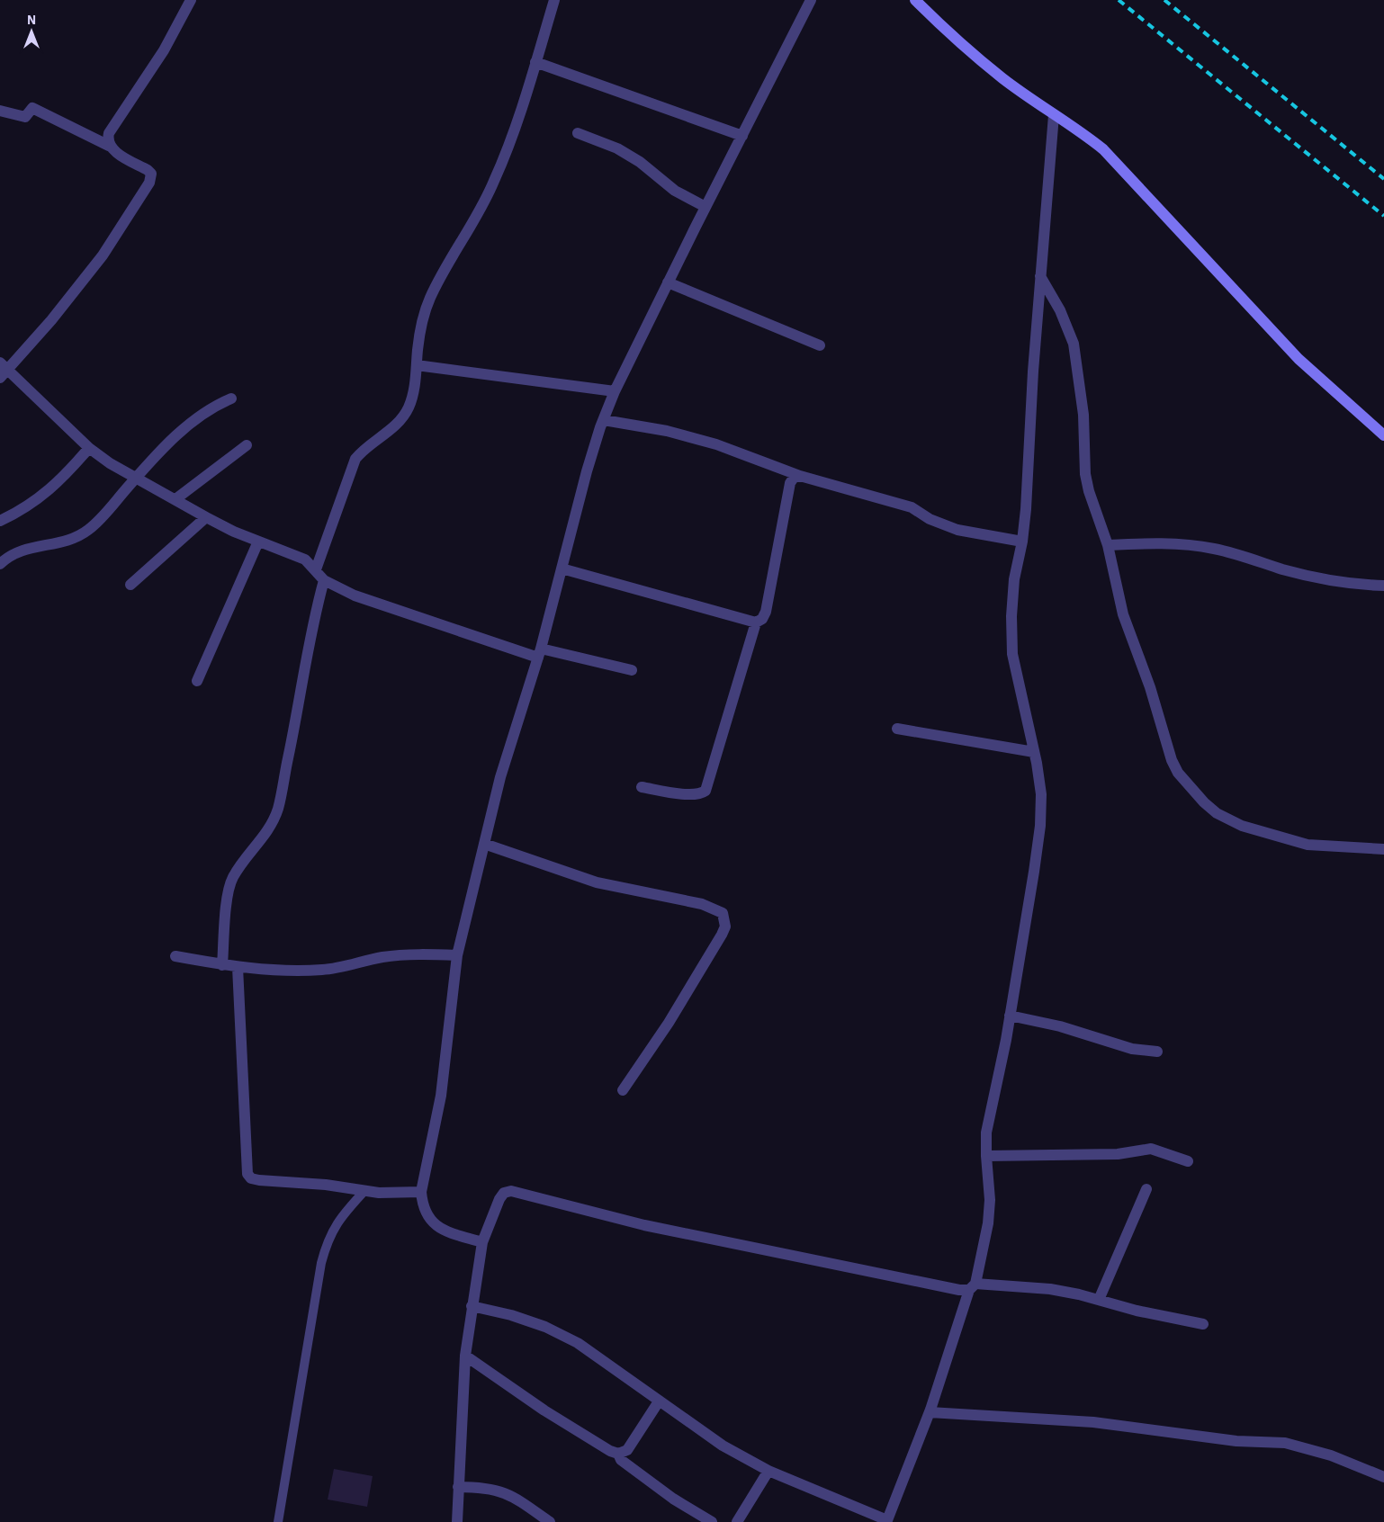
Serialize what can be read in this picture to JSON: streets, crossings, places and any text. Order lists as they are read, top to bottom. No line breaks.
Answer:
{"north":"top"}
